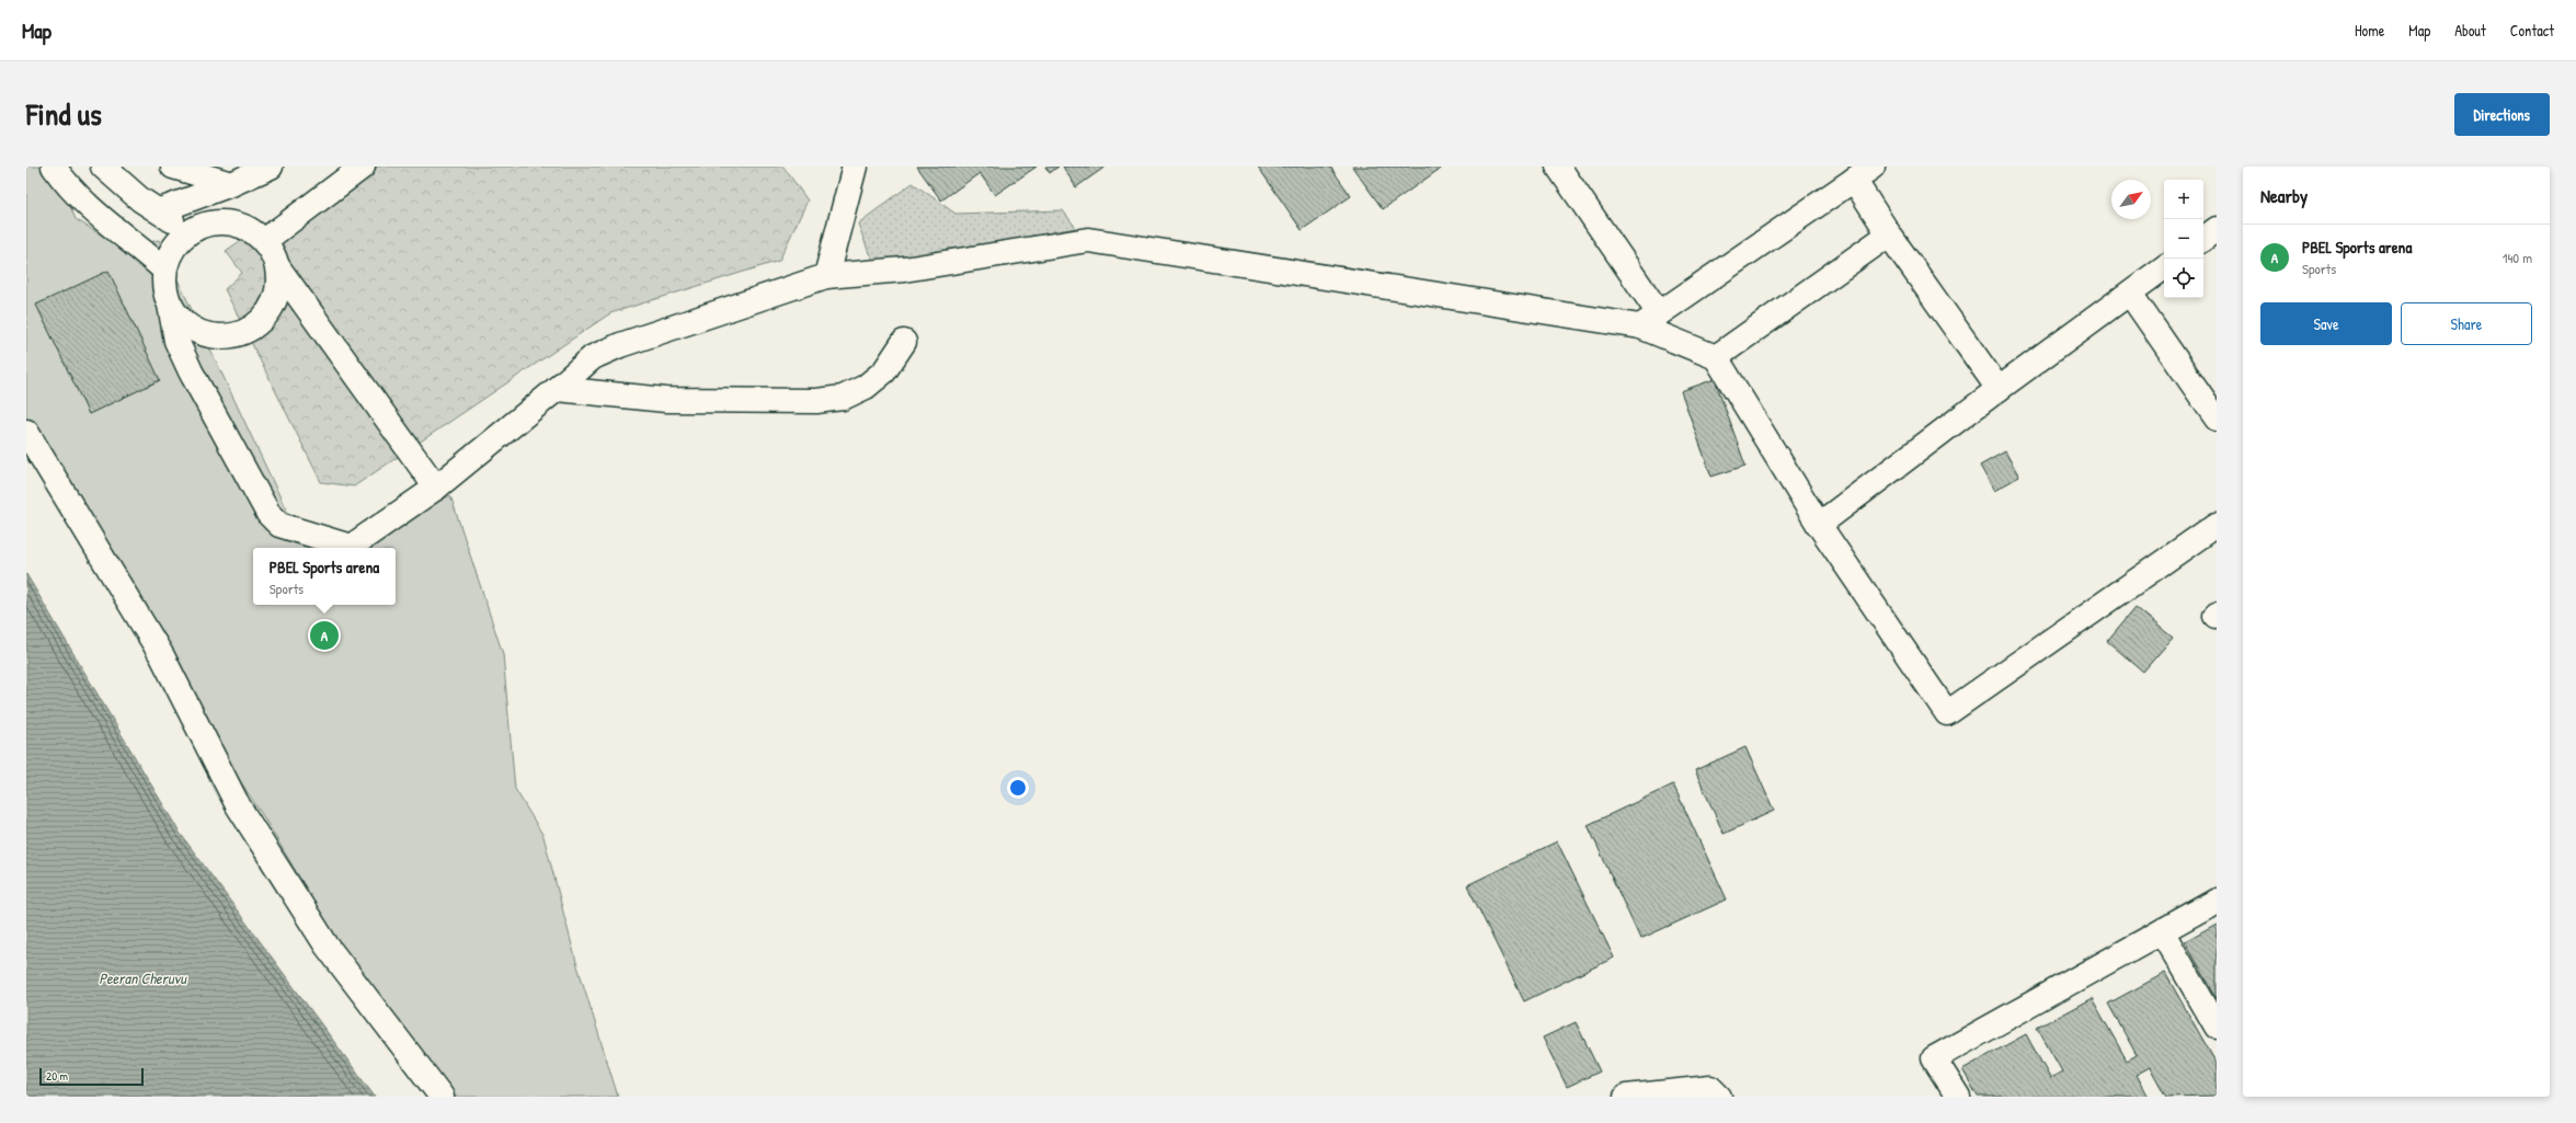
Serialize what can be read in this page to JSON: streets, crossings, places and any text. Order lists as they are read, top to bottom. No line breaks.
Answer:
{"water":["Peeran Cheruvu"],"scale_bar":"20 m","north":"top right","page":{"header":"Map","nav":["Home","Map","About","Contact"],"title":"Find us","buttons":["Directions",["Save","Share"]],"heading":"Nearby","map_buttons":["+","−"],"list":[{"mark":"A","name":"PBEL Sports arena","note":"Sports","value":"140 m"}],"popup":["PBEL Sports arena","Sports"],"pins":"A","scale":"20 m"}}
